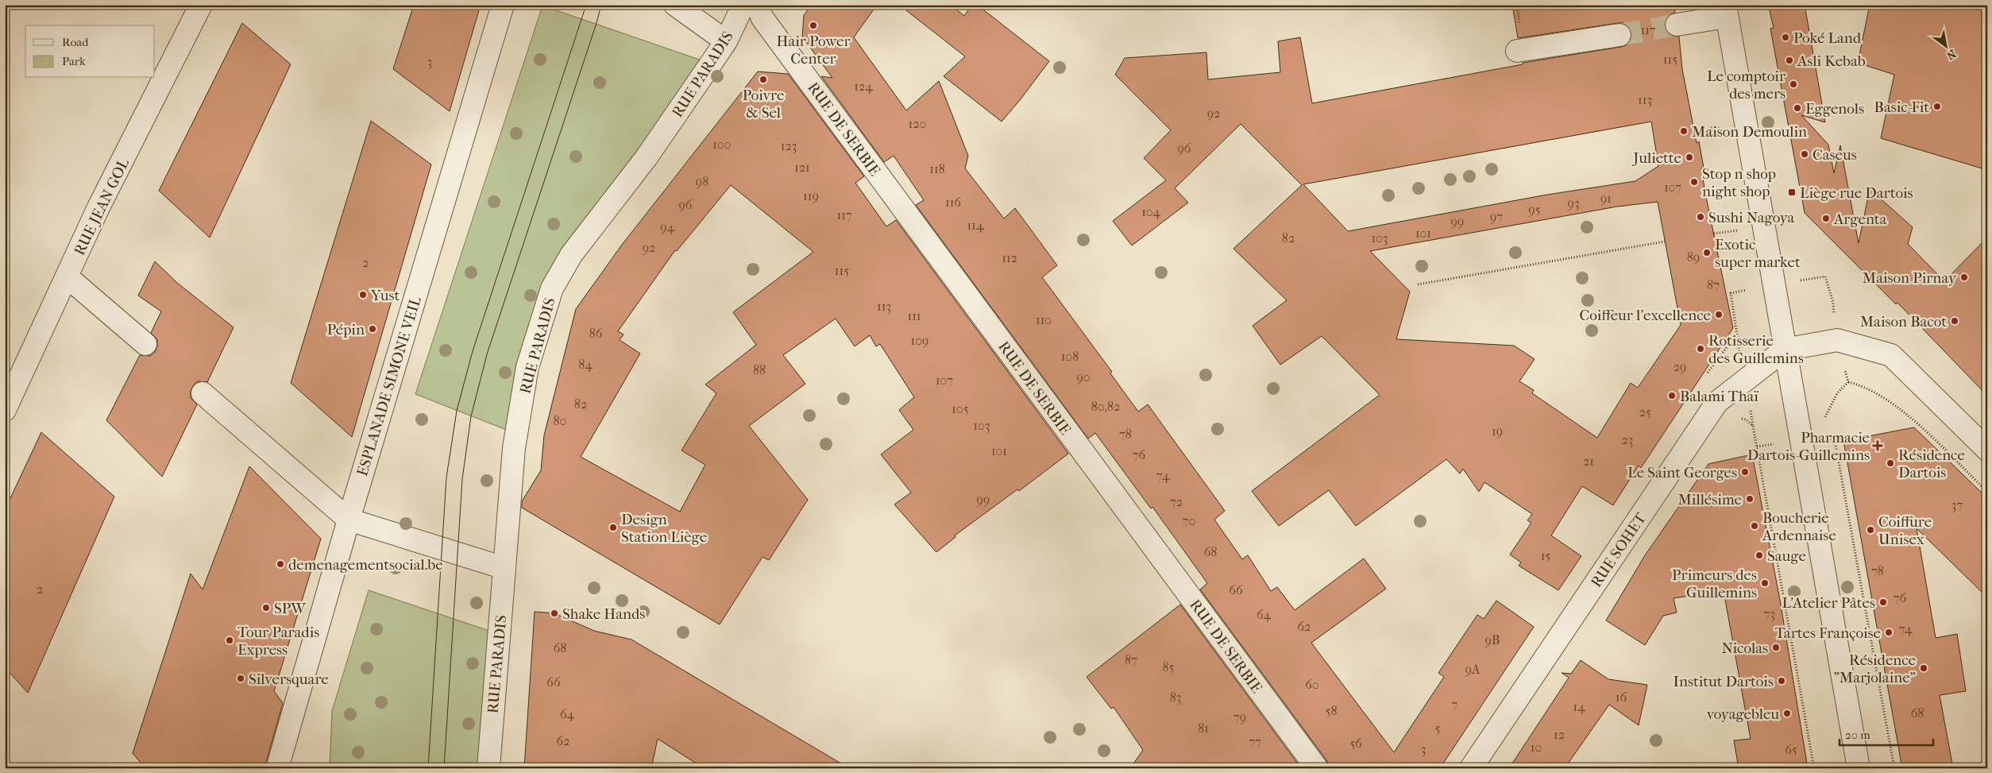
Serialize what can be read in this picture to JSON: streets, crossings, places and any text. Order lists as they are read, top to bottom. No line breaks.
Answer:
{"streets":{"street":["RUE PARADIS","RUE DE SERBIE","RUE JEAN GOL","ESPLANADE SIMONE VEIL","RUE SOHET"]},"places":{"other":["Hair Power Center","Poké Land","Asli Kebab","Poivre & Sel","Le comptoir des mers","Basic-Fit","Eggenols","Maison Demoulin","Caseus","Juliette","Stop n shop night shop","Sushi Nagoya","Argenta","Exotic super market","Maison Pirnay","Yust","Coiffeur l'excellence","Maison Bacot","Pépin","Rotisserie des Guillemins","Balami Thaï","Résidence Dartois","Le Saint Georges","Millésime","Boucherie Ardennaise","Design Station Liège","Coiffure Unisex","Sauge","demenagementsocial.be","Primeurs des Guillemins","L'Atelier Pâtes","SPW","Shake Hands","Tartes Françoise","Tour Paradis Express","Nicolas","Résidence \"Marjolaine\"","Silversquare","Institut Dartois","voyagebleu"],"transit":["Liège rue Dartois"],"health":["Pharmacie Dartois-Guillemins"]},"house_numbers":["117","115","3","124","113","92","120","100","123","96","121","118","98","107","119","91","116","93","96","95","104","117","97","99","114","94","101","82","103","92","89","112","2","115","87","113","111","110","86","109","108","84","29","88","90","107","82","80,82","105","25","80","103","19","78","23","101","76","21","74","99","72","37","70","68","15","78","2","66","76","73","64","62","74","9B","68","87","85","9A","66","60","83","16","7","14","58","68","64","79","81","5","12","62","77","56","10","3","65"],"legend":["Road","Park"],"scale_bar":"20 m","north":"bottom right"}
